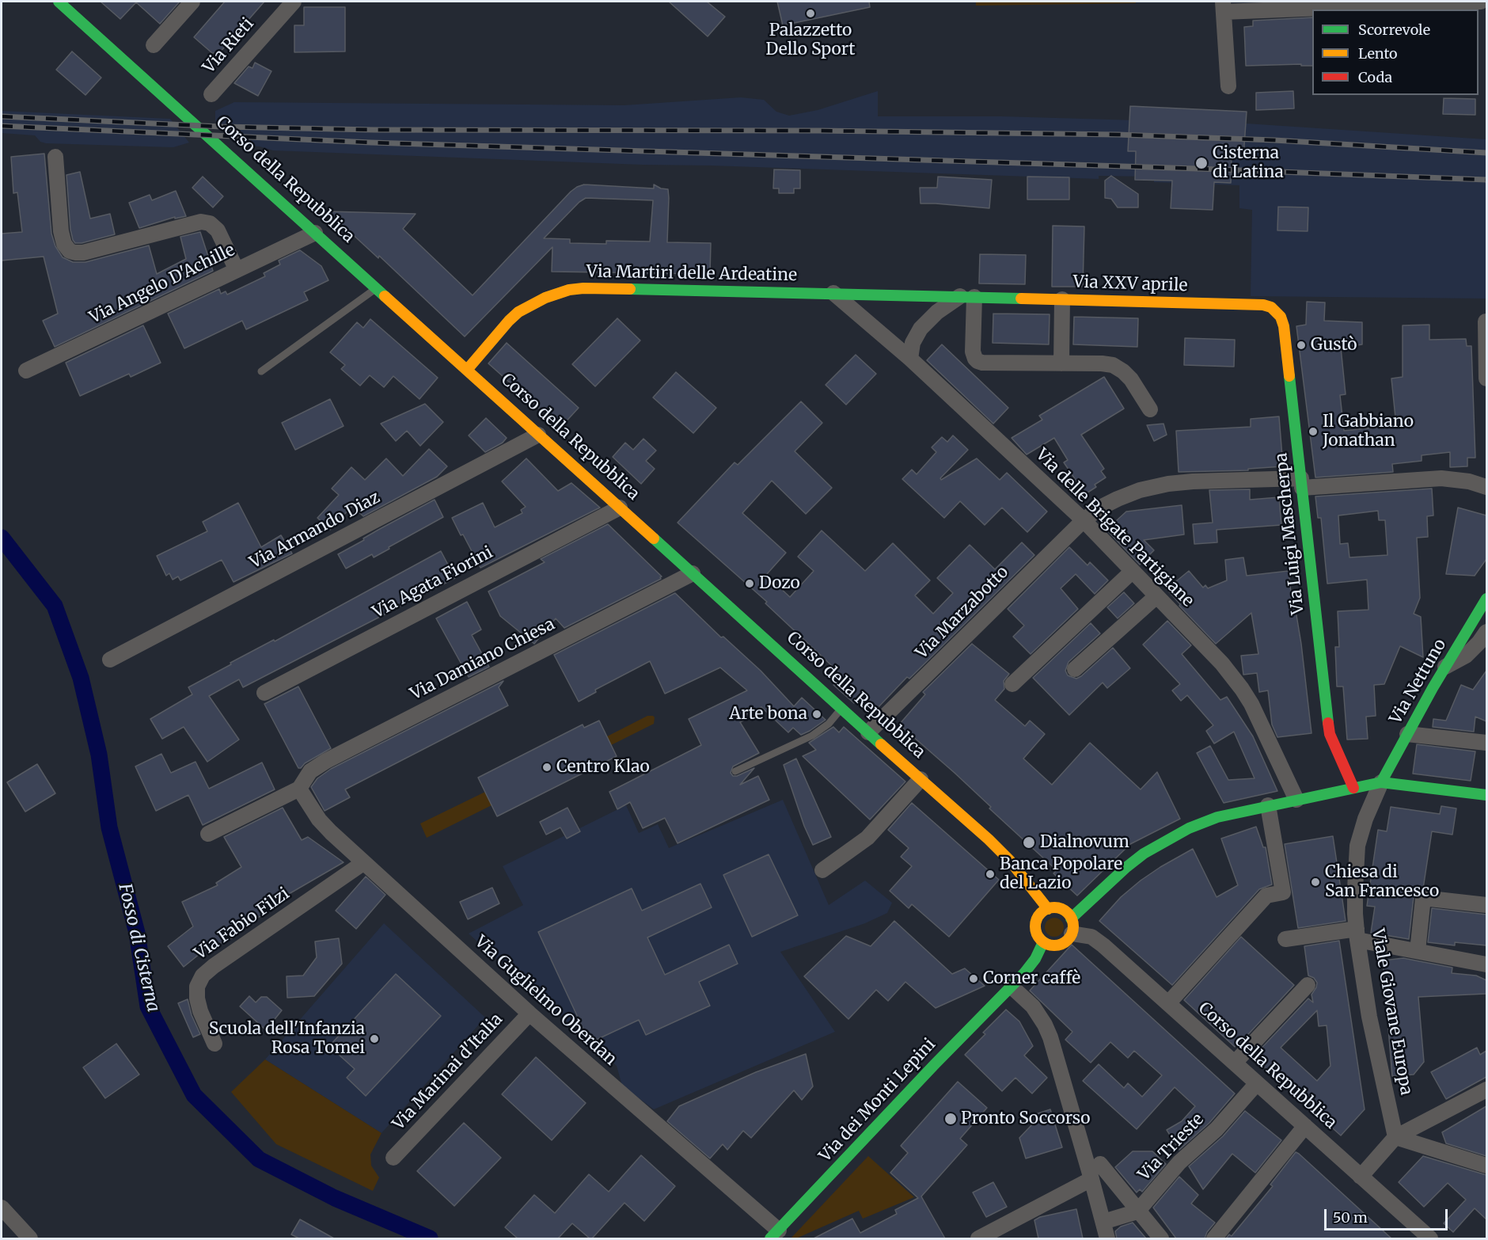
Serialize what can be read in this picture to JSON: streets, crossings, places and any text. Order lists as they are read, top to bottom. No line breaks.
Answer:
{"streets":{"street":["Via Rieti","Corso della Repubblica","Via Martiri delle Ardeatine","Via Angelo D'Achille","Via XXV aprile","Via delle Brigate Partigiane","Via Armando Diaz","Via Luigi Mascherpa","Via Agata Fiorini","Via Marzabotto","Via Damiano Chiesa","Via Nettuno","Via Fabio Filzi","Via Guglielmo Oberdan","Viale Giovane Europa","Via Marinai d'Italia","Via dei Monti Lepini","Via Trieste"]},"crossings":[["Corso della Repubblica","Via Martiri delle Ardeatine"],["Corso della Repubblica","Via Angelo D'Achille"],["Corso della Repubblica","Via Armando Diaz"],["Corso della Repubblica","Via Agata Fiorini"],["Corso della Repubblica","Via Marzabotto"],["Corso della Repubblica","Via Damiano Chiesa"],["Corso della Repubblica","Via dei Monti Lepini"],["Corso della Repubblica","Via Trieste"],["Via Martiri delle Ardeatine","Via XXV aprile"],["Via Martiri delle Ardeatine","Via delle Brigate Partigiane"],["Via XXV aprile","Via Luigi Mascherpa"],["Via delle Brigate Partigiane","Via Marzabotto"],["Via Luigi Mascherpa","Via Marzabotto"],["Via Damiano Chiesa","Via Guglielmo Oberdan"],["Via Nettuno","Viale Giovane Europa"],["Via Fabio Filzi","Via Guglielmo Oberdan"],["Via Guglielmo Oberdan","Via Marinai d'Italia"],["Via Guglielmo Oberdan","Via dei Monti Lepini"]],"water":["Fosso di Cisterna"],"places":["Palazzetto Dello Sport","Cisterna di Latina","Gustò","Il Gabbiano Jonathan","Dozo","Arte bona","Centro Klao","Dialnovum","Banca Popolare del Lazio","Chiesa di San Francesco","Corner caffè","Scuola dell'Infanzia Rosa Tomei","Pronto Soccorso"],"legend":["Scorrevole","Lento","Coda"],"scale_bar":"50 m"}
